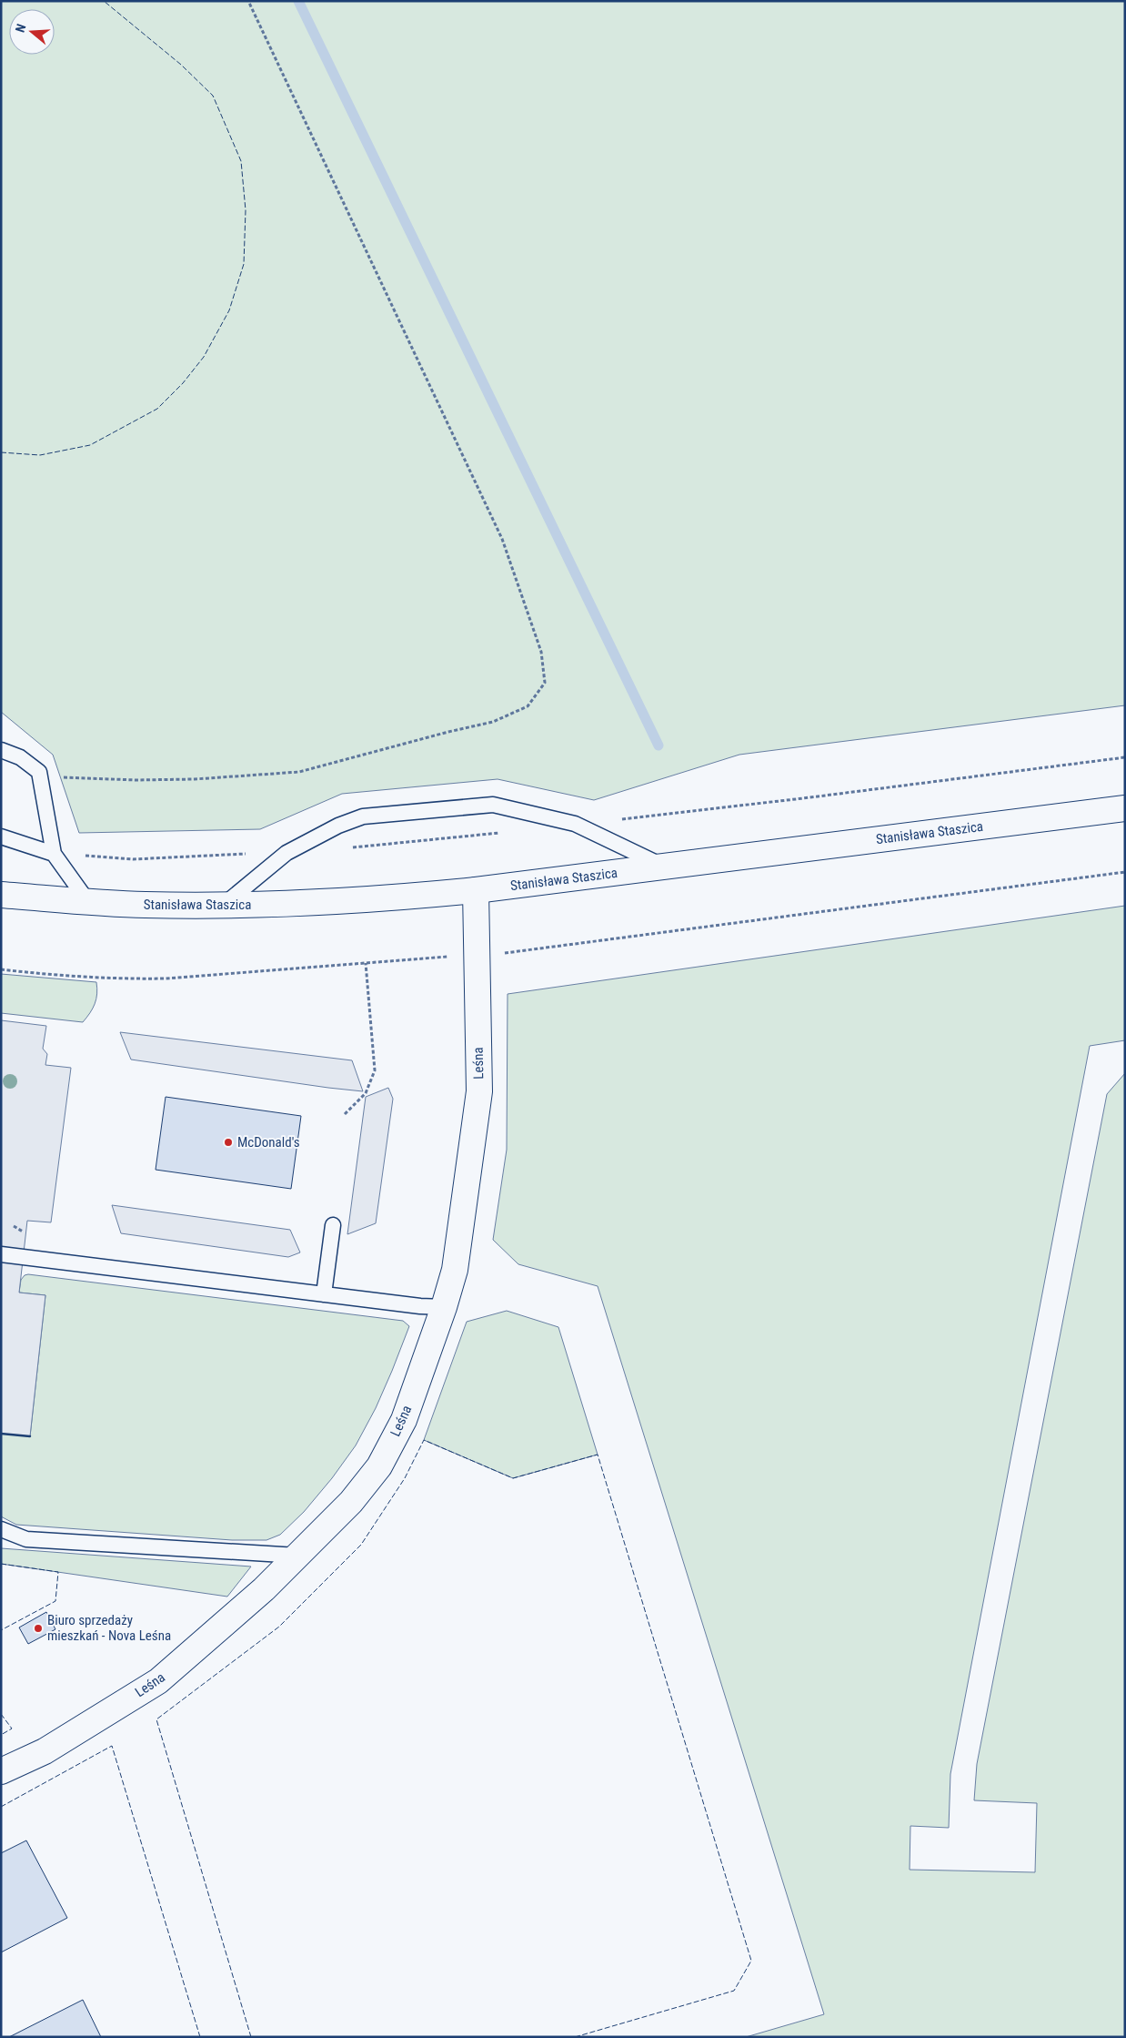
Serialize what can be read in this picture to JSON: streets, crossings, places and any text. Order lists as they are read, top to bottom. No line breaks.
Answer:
{"streets":{"main road":["Stanisława Staszica","Leśna"]},"crossings":[["Stanisława Staszica","Leśna"]],"places":["McDonald's","Biuro sprzedaży mieszkań - Nova Leśna"],"north":"left"}
